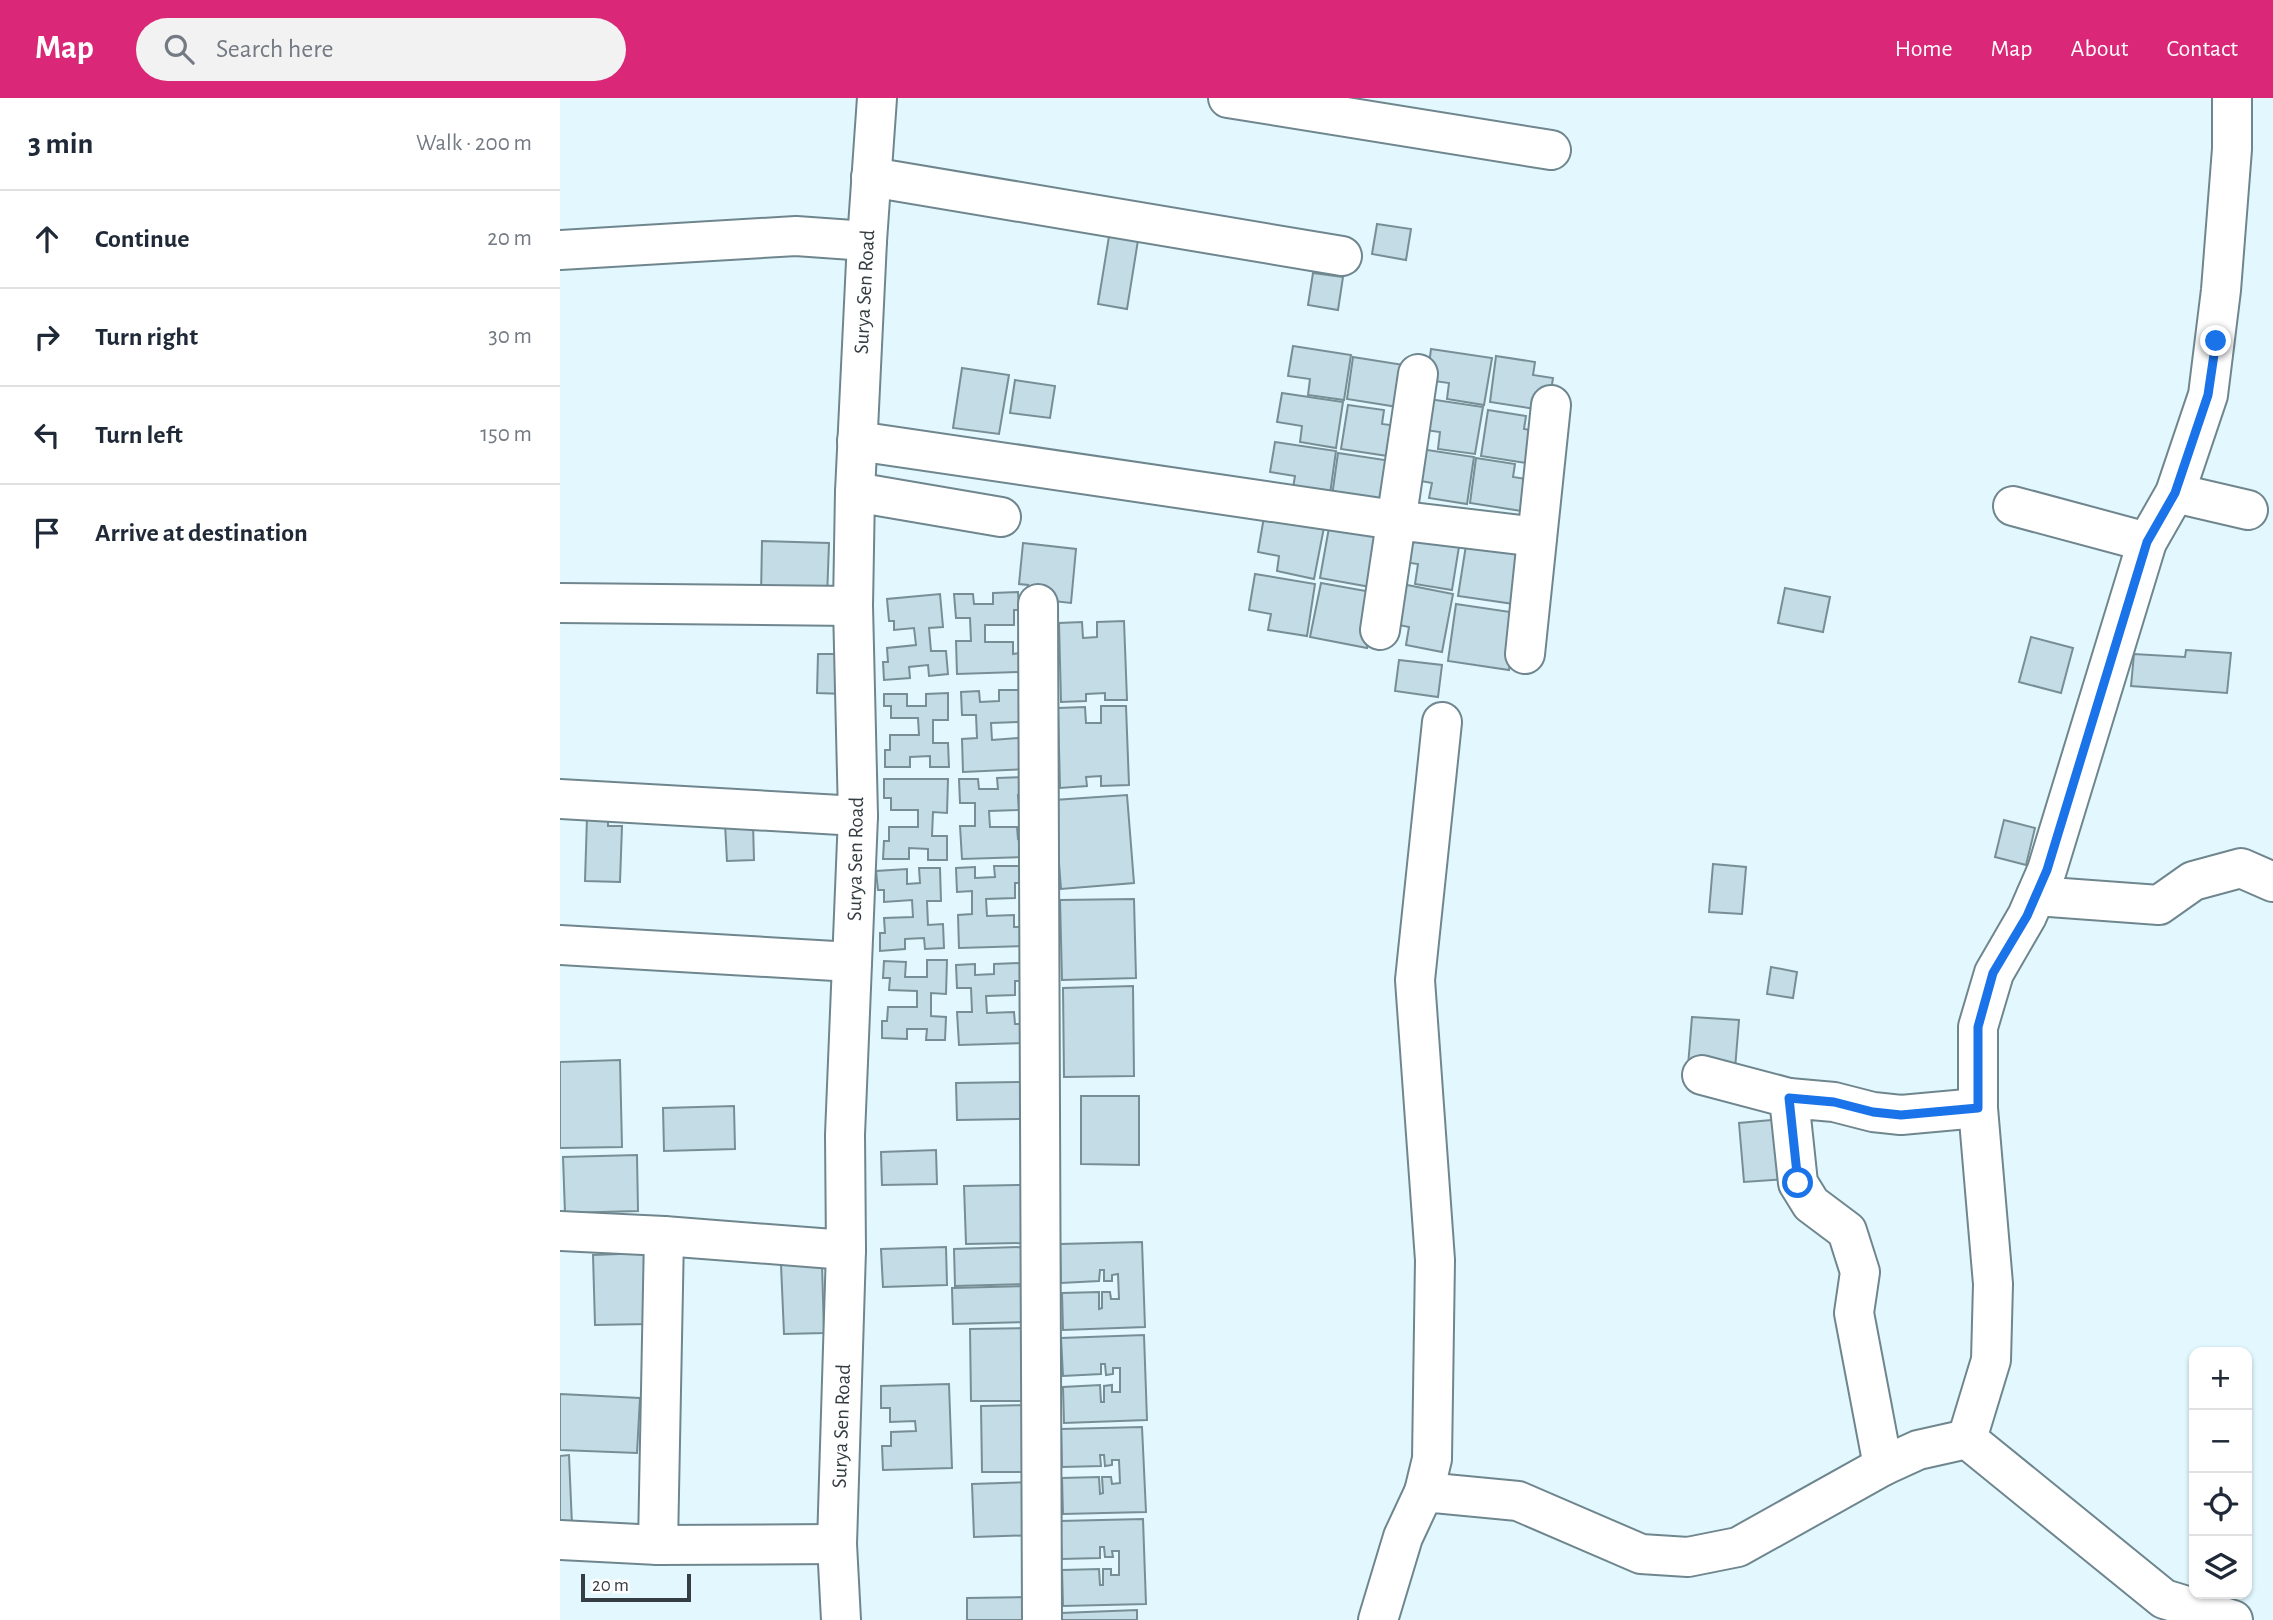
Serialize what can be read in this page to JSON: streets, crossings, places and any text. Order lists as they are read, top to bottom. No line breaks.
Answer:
{"streets":{"street":["Surya Sen Road"]},"scale_bar":"20 m","page":{"header":"Map","search":"Search here","nav":["Home","Map","About","Contact"],"heading":["3 min","Walk · 200 m"],"list":[["Continue","20 m"],["Turn right","30 m"],["Turn left","150 m"],"Arrive at destination"],"map_buttons":["+","−"],"scale":"20 m"}}
